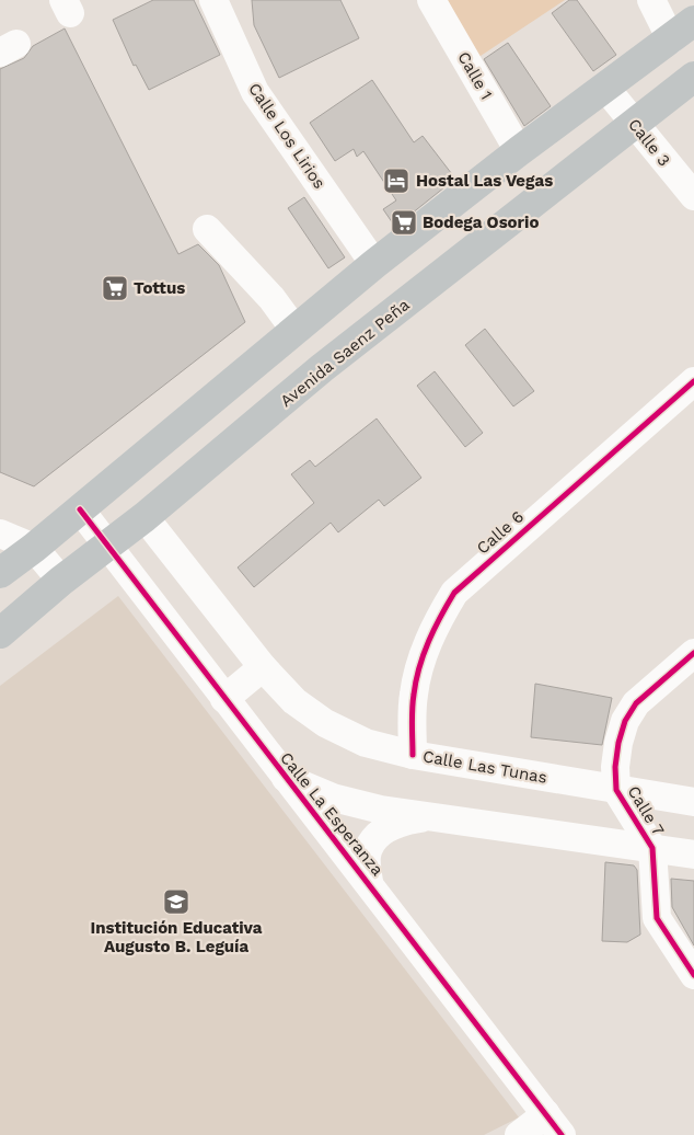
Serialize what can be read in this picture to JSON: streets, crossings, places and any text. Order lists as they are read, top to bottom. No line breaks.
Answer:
{"streets":{"main road":["Avenida Saenz Peña"],"street":["Calle 1","Calle Los Lirios","Calle 3","Calle 6","Calle Las Tunas","Calle 7","Calle La Esperanza"]},"crossings":[["Calle 3","Avenida Saenz Peña"],["Avenida Saenz Peña","Calle Las Tunas"],["Avenida Saenz Peña","Calle La Esperanza"],["Calle 6","Calle Las Tunas"],["Calle Las Tunas","Calle 7"]],"places":{"hotel":["Hostal Las Vegas"],"supermarket":["Bodega Osorio","Tottus"],"school or university":["Institución Educativa Augusto B. Leguía"]}}
